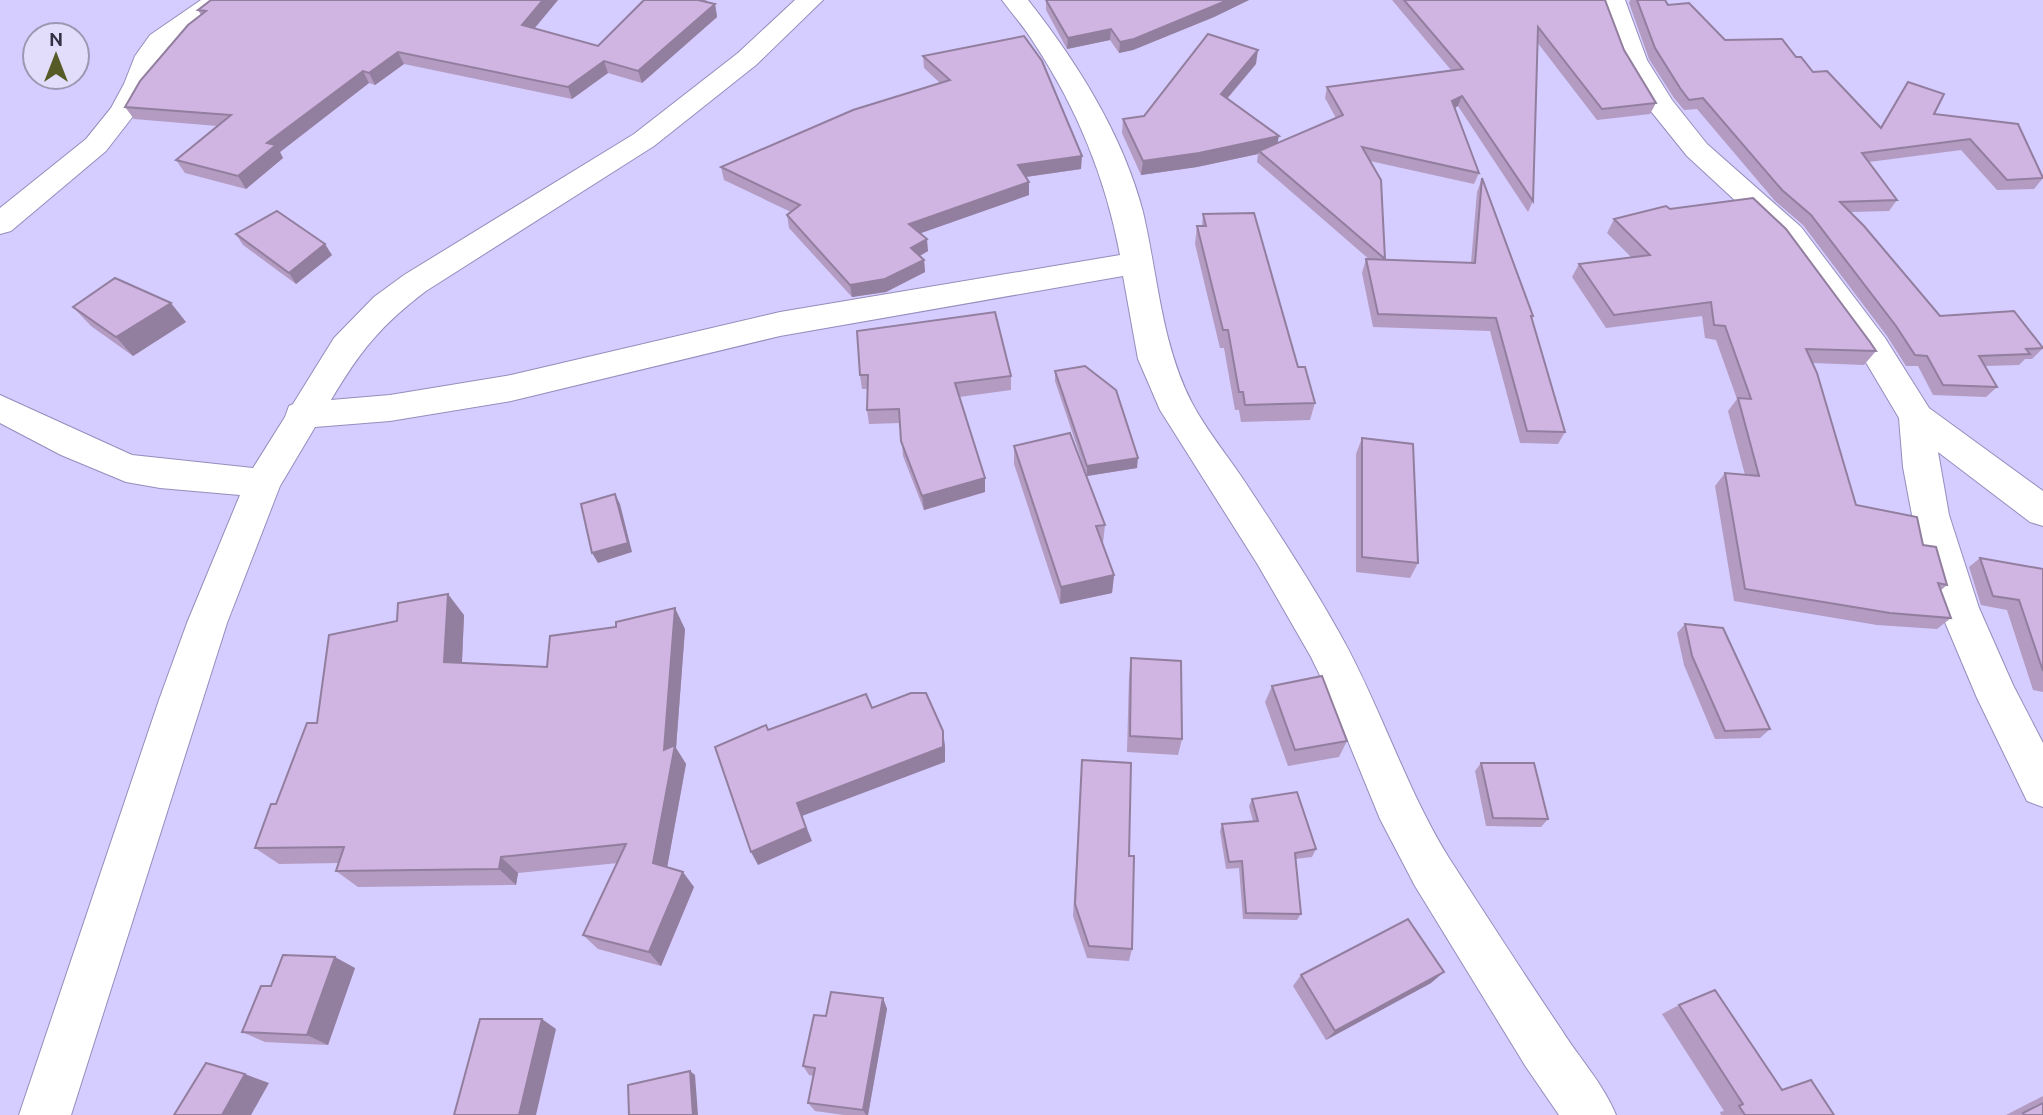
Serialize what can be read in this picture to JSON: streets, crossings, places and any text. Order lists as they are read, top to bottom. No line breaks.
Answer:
{"north":"top"}
